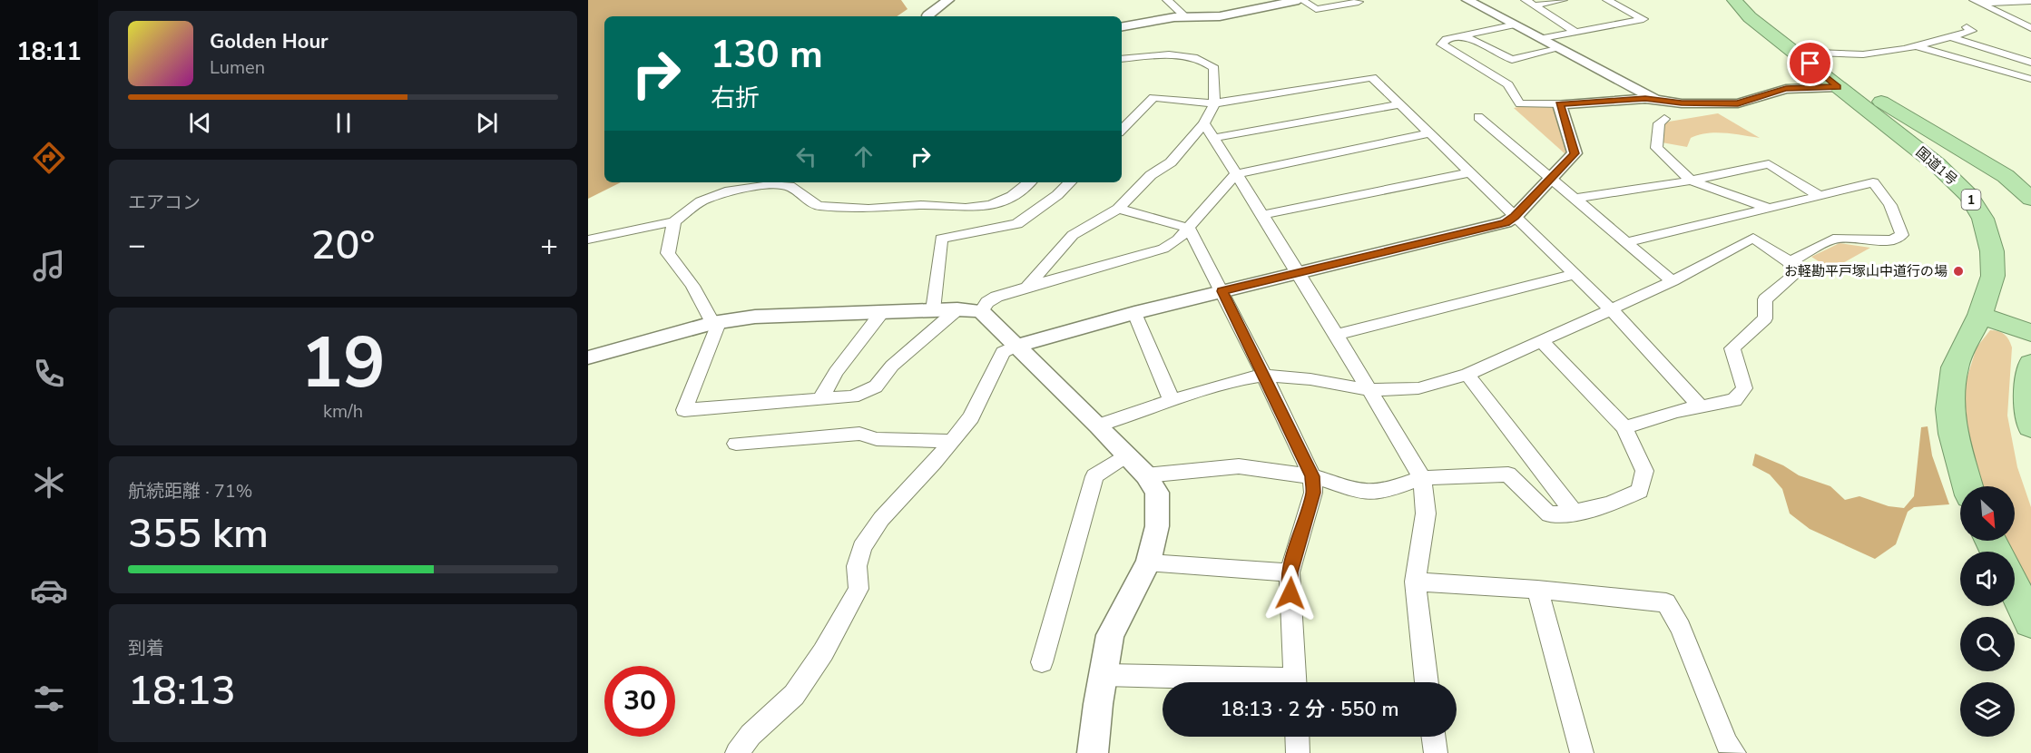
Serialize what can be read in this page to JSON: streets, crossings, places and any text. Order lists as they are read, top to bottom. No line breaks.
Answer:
{"streets":{"highway":["国道1号","1"]},"places":["お軽勘平戸塚山中道行の場"],"north":"bottom right","page":{"tabs":"18:11","turn":["130 m","右折"],"song":["Golden Hour","Lumen"],"tile":["エアコン",["19","km/h"],["航続距離 · 71%","355 km"],["到着","18:13"]],"heat":["−","20°","+"],"limit":"30","trip":"18:13 · 2 分 · 550 m"}}
